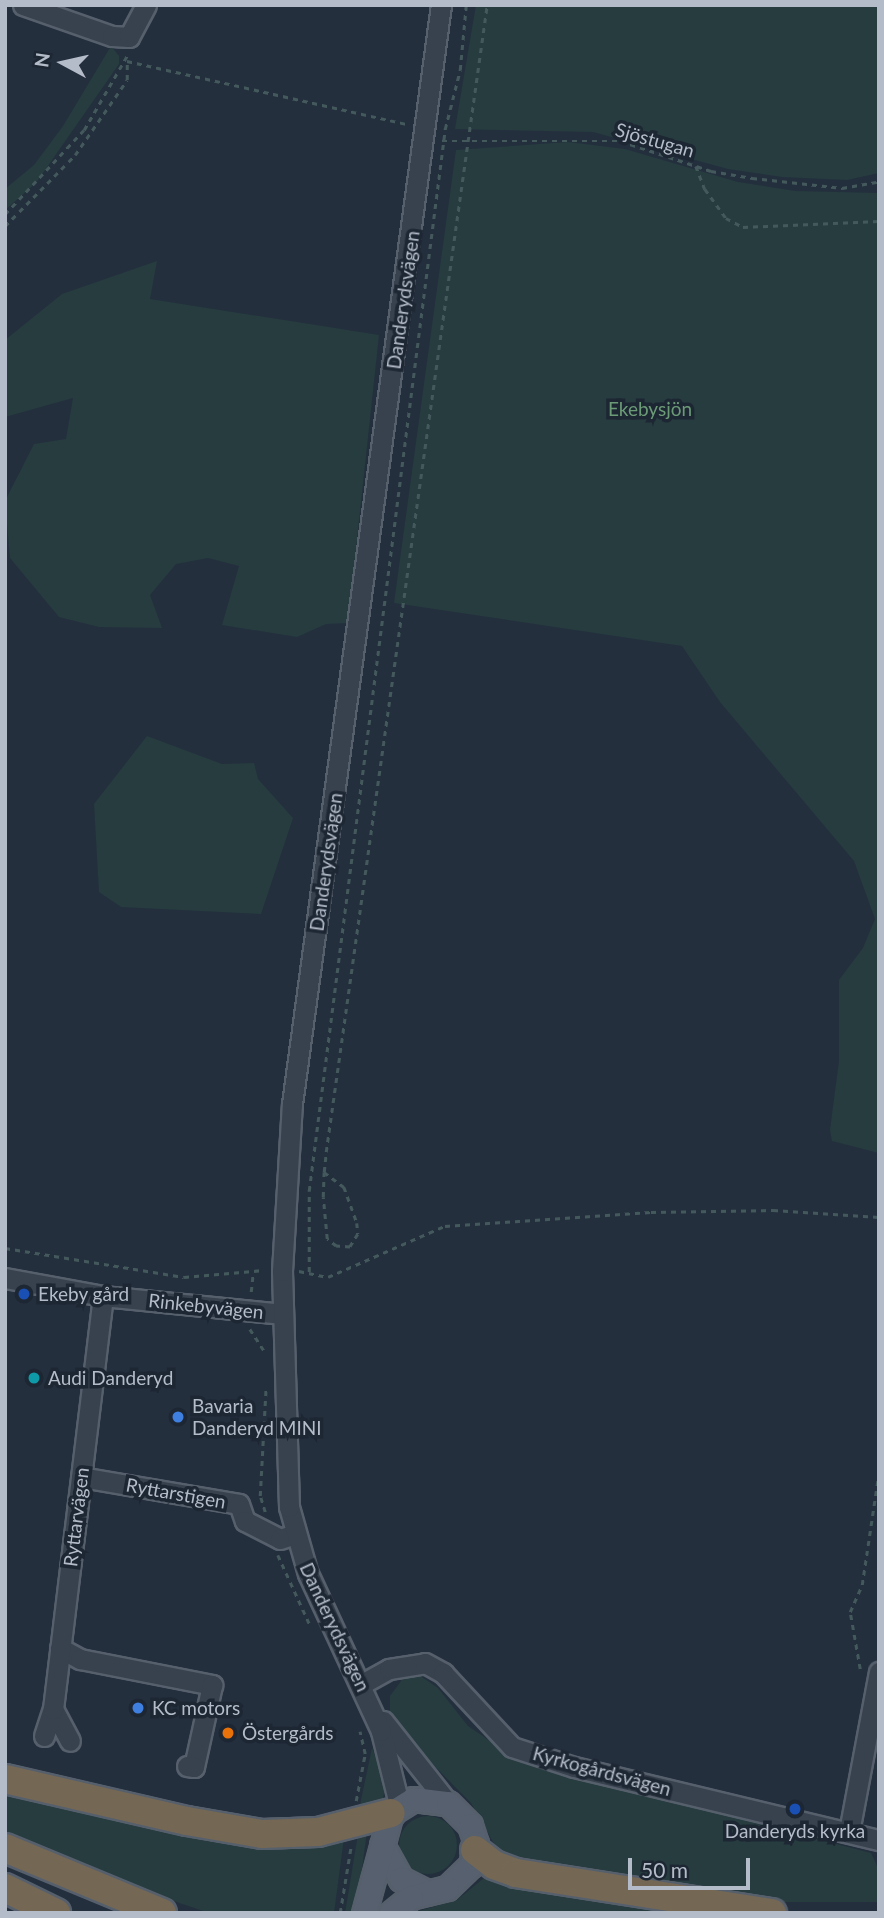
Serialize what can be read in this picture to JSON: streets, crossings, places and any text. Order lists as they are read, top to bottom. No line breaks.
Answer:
{"streets":{"street":["Danderydsvägen","Rinkebyvägen","Ryttarstigen","Ryttarvägen","Kyrkogårdsvägen"],"path":["Sjöstugan"]},"crossings":[["Sjöstugan","Danderydsvägen"],["Danderydsvägen","Rinkebyvägen"],["Danderydsvägen","Ryttarstigen"],["Danderydsvägen","Kyrkogårdsvägen"],["Rinkebyvägen","Ryttarvägen"],["Ryttarstigen","Ryttarvägen"]],"parks":["Ekebysjön"],"places":["Ekeby gård","Audi Danderyd","Bavaria Danderyd MINI","KC motors","Östergårds","Danderyds kyrka"],"scale_bar":"50 m","north":"left"}
